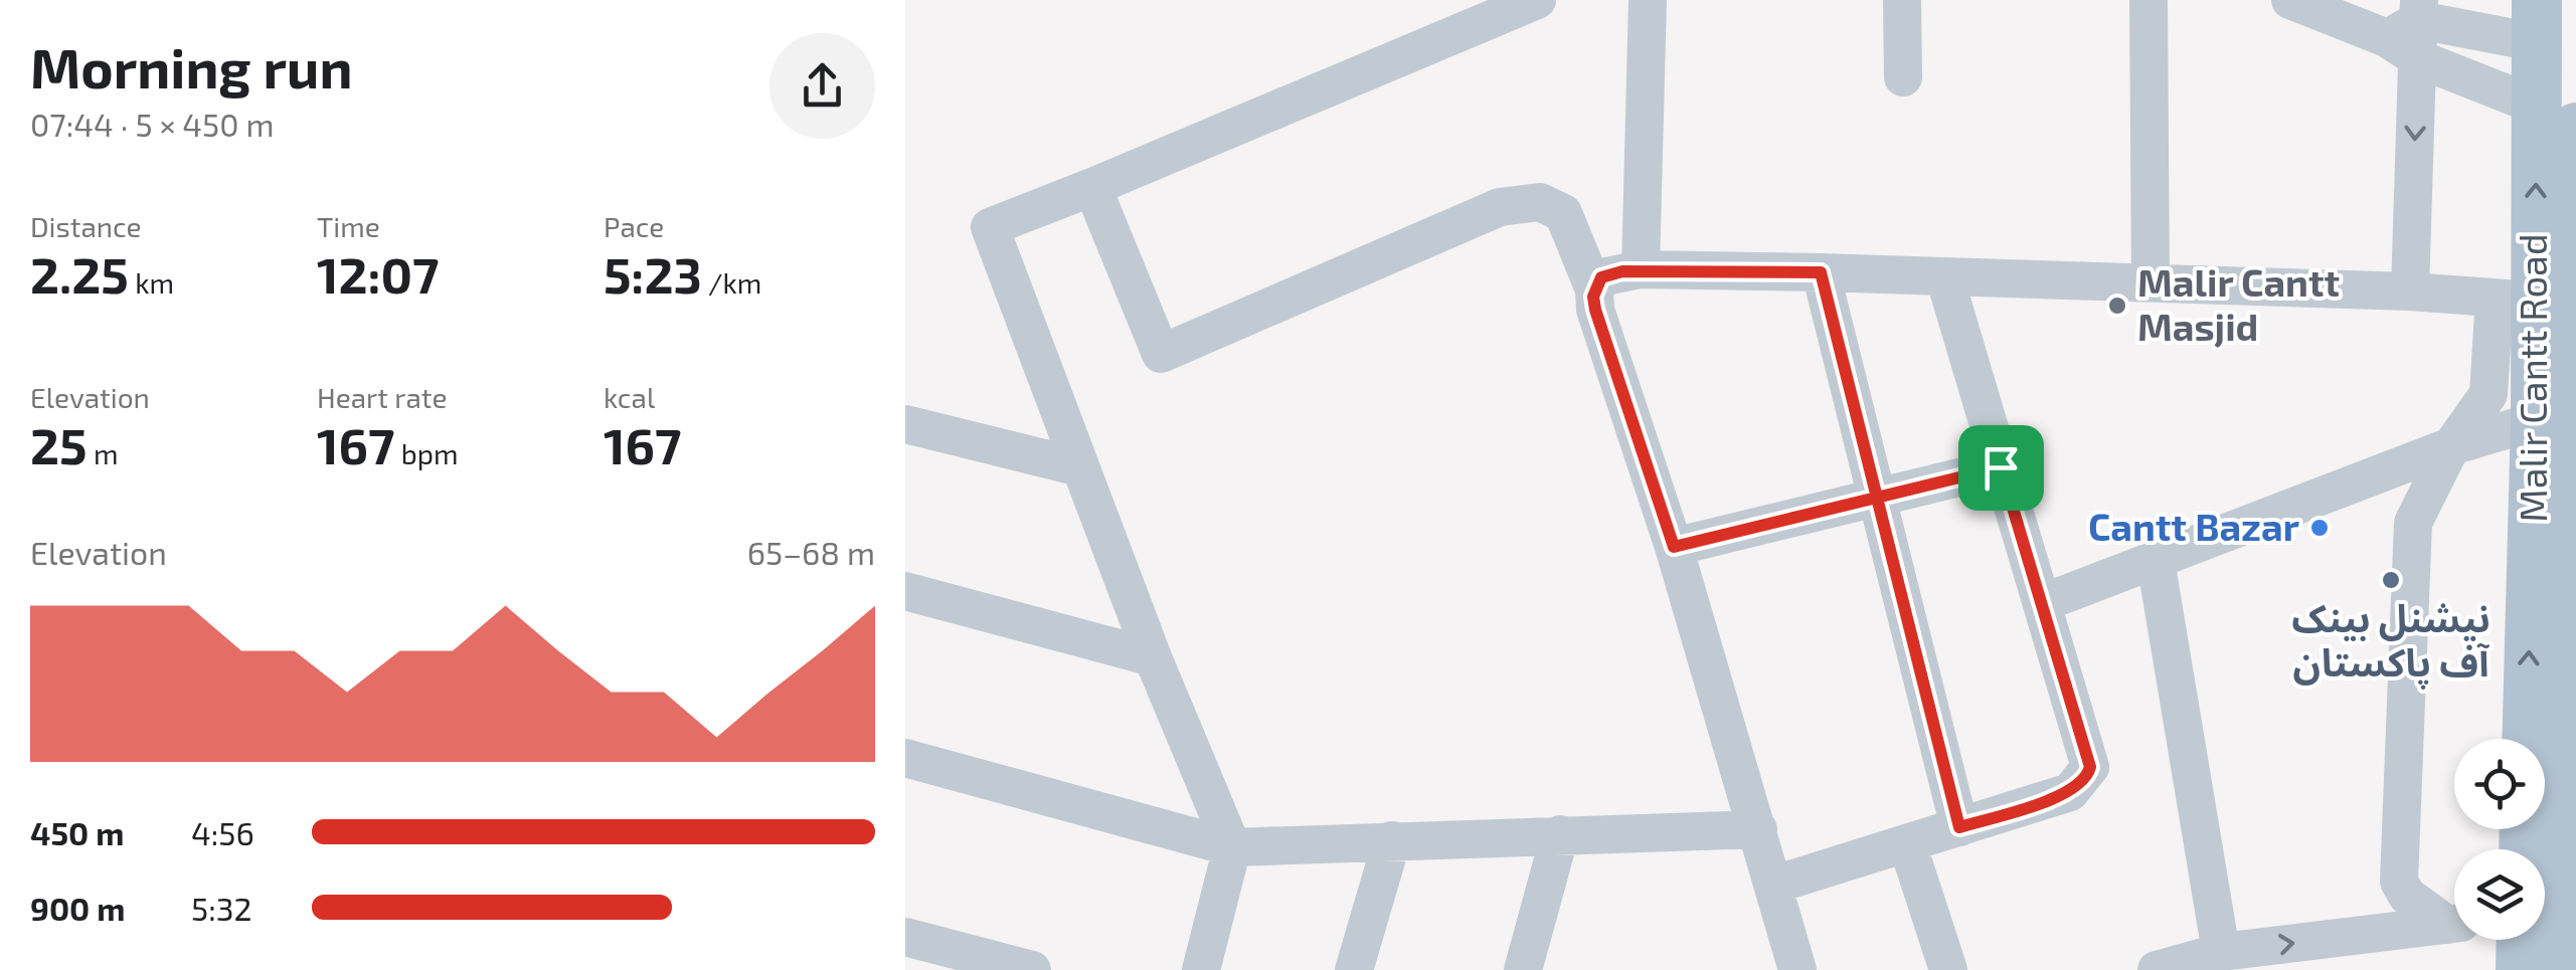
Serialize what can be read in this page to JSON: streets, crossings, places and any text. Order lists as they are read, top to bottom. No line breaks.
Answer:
{"streets":{"main road":["Malir Cantt Road"]},"places":["Malir Cantt Masjid","Cantt Bazar","نیشنل بینک آف پاکستان"],"page":{"heading":["Morning run","07:44 · 5 × 450 m"],"stats":[["Distance","2.25 km"],["Time","12:07"],["Pace","5:23 /km"],["Elevation","25 m"],["Heart rate","167 bpm"],["kcal","167"]],"chart":["Elevation","65–68 m"],"list":[{"name":"450 m","note":"4:56"},{"name":"900 m","note":"5:32"}]}}
